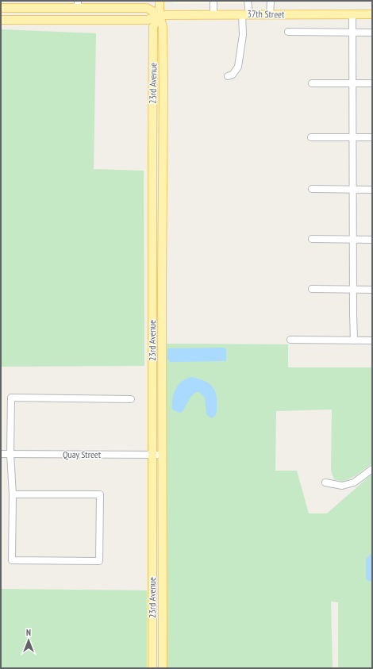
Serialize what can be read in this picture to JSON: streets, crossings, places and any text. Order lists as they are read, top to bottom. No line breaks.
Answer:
{"streets":{"main road":["37th Street","23rd Avenue"],"street":["Quay Street"]},"crossings":[["37th Street","23rd Avenue"],["23rd Avenue","Quay Street"]],"north":"top"}
